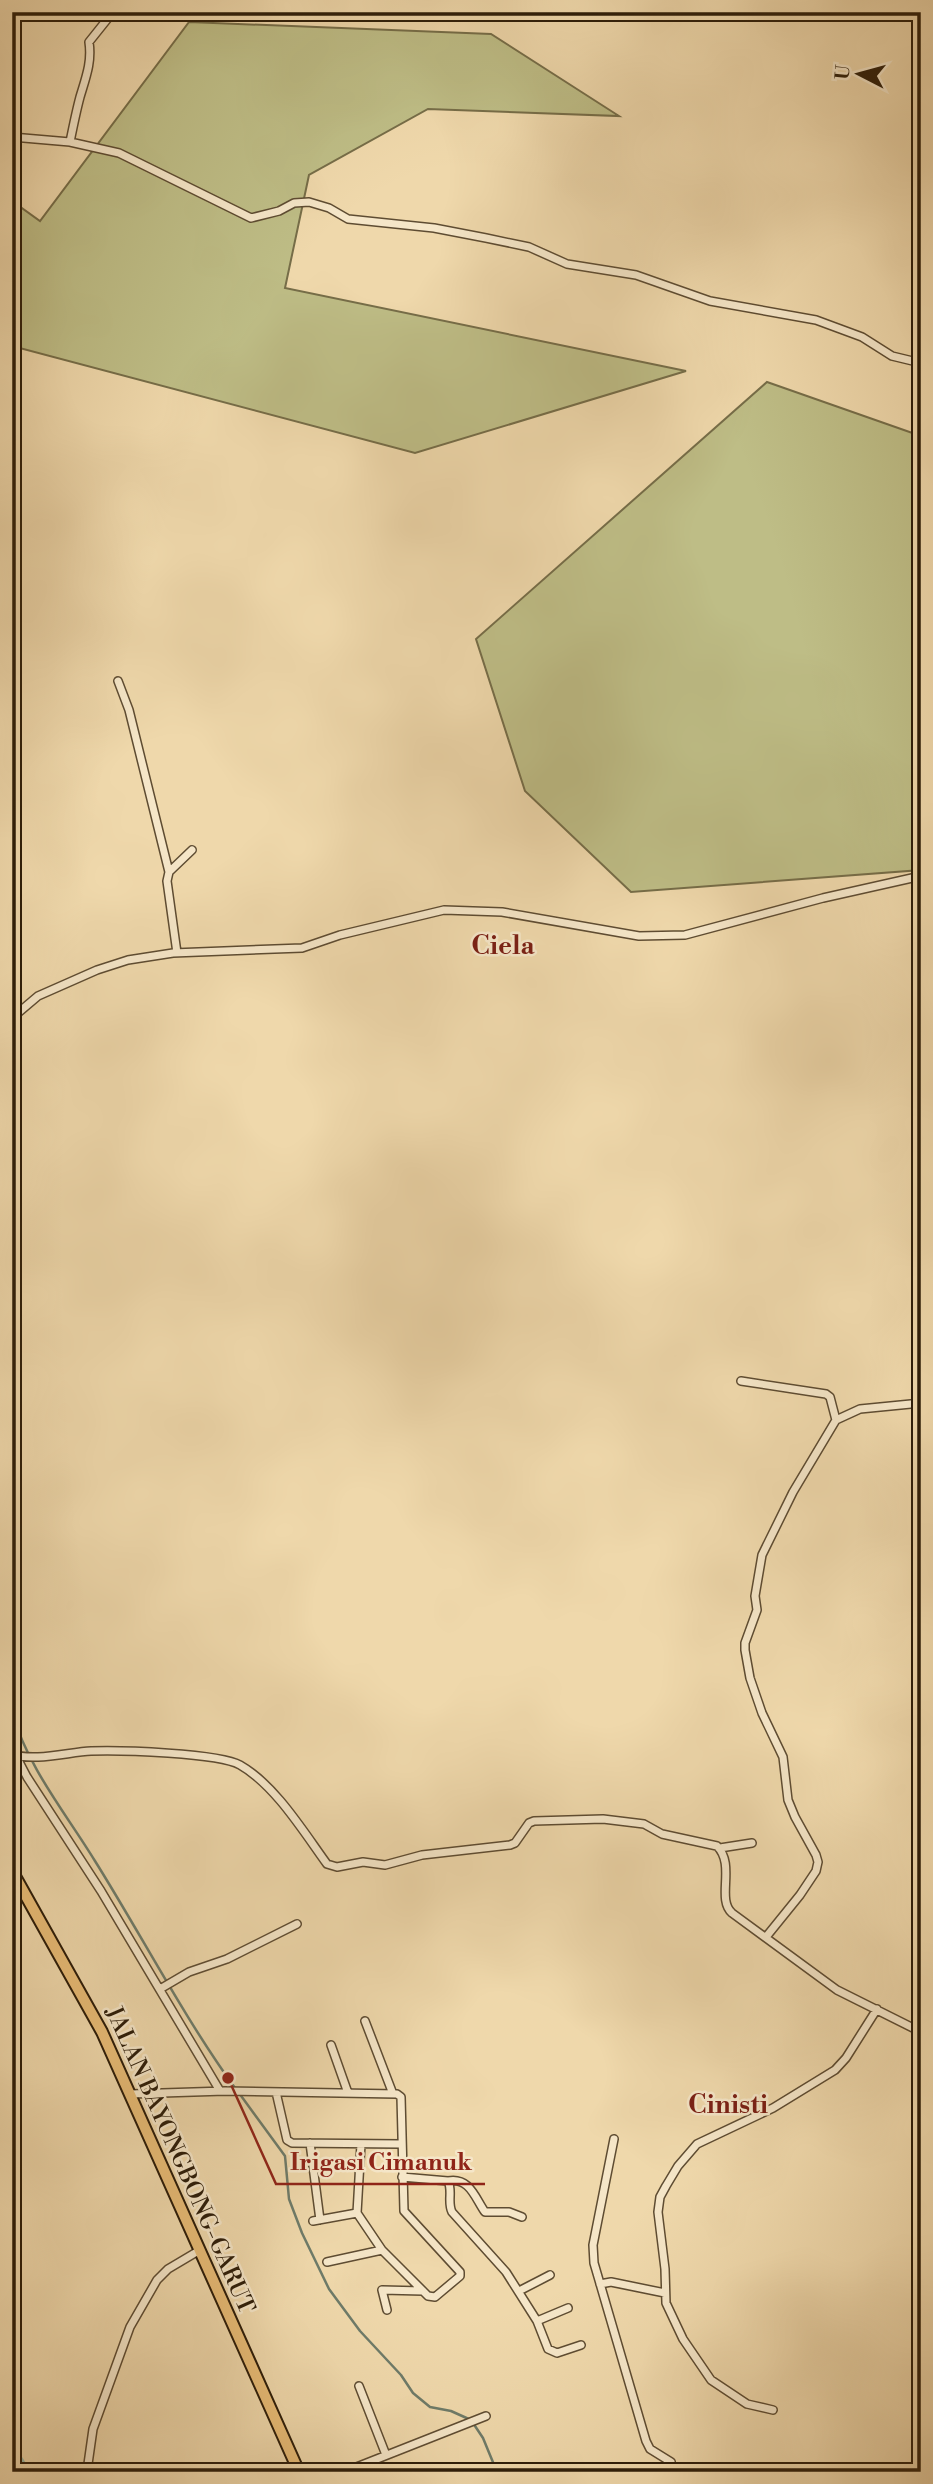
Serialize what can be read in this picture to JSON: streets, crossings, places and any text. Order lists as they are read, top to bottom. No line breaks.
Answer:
{"streets":{"main road":["JALAN BAYONGBONG-GARUT"]},"districts":["Ciela","Cinisti"],"places":["Irigasi Cimanuk"],"north":"left"}
